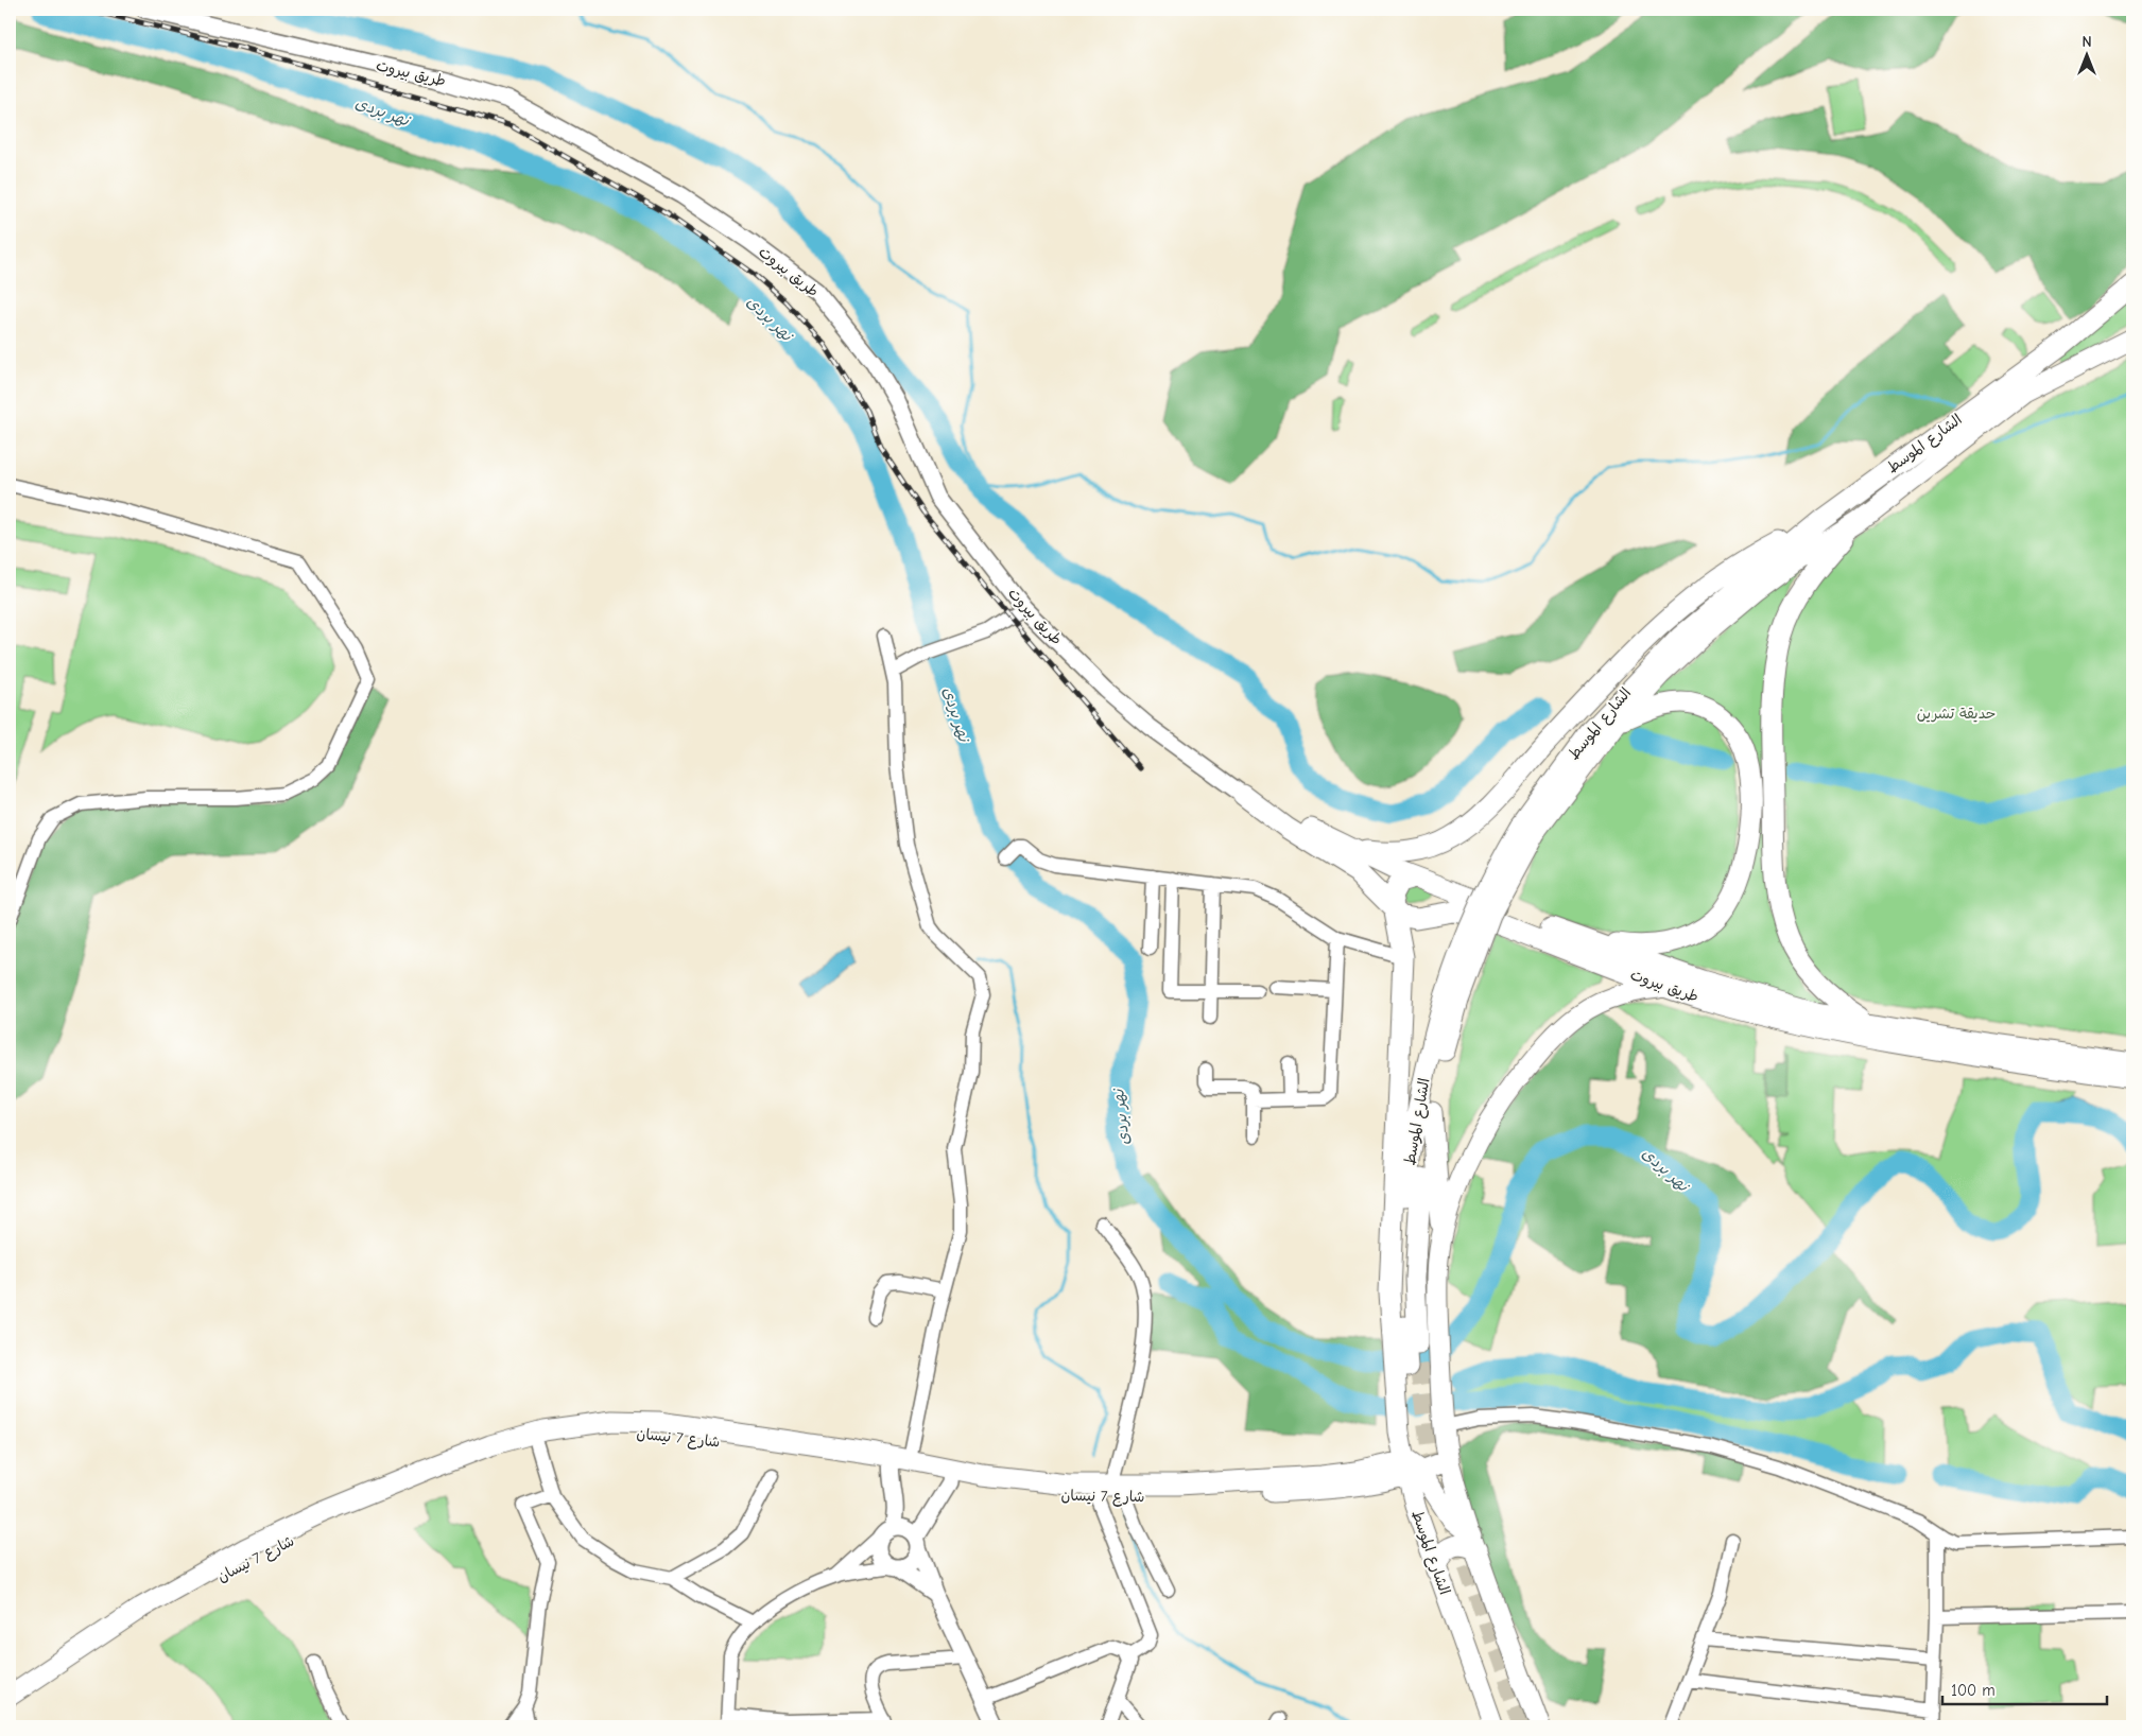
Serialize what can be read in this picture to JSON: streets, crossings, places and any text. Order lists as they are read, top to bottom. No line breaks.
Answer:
{"streets":{"main road":["طريق بيروت","الشارع الموسط","شارع 7 نيسان"]},"crossings":[["طريق بيروت","الشارع الموسط"],["الشارع الموسط","شارع 7 نيسان"]],"water":["نهر بردى"],"parks":["حديقة تشرين"],"scale_bar":"100 m","north":"top"}
